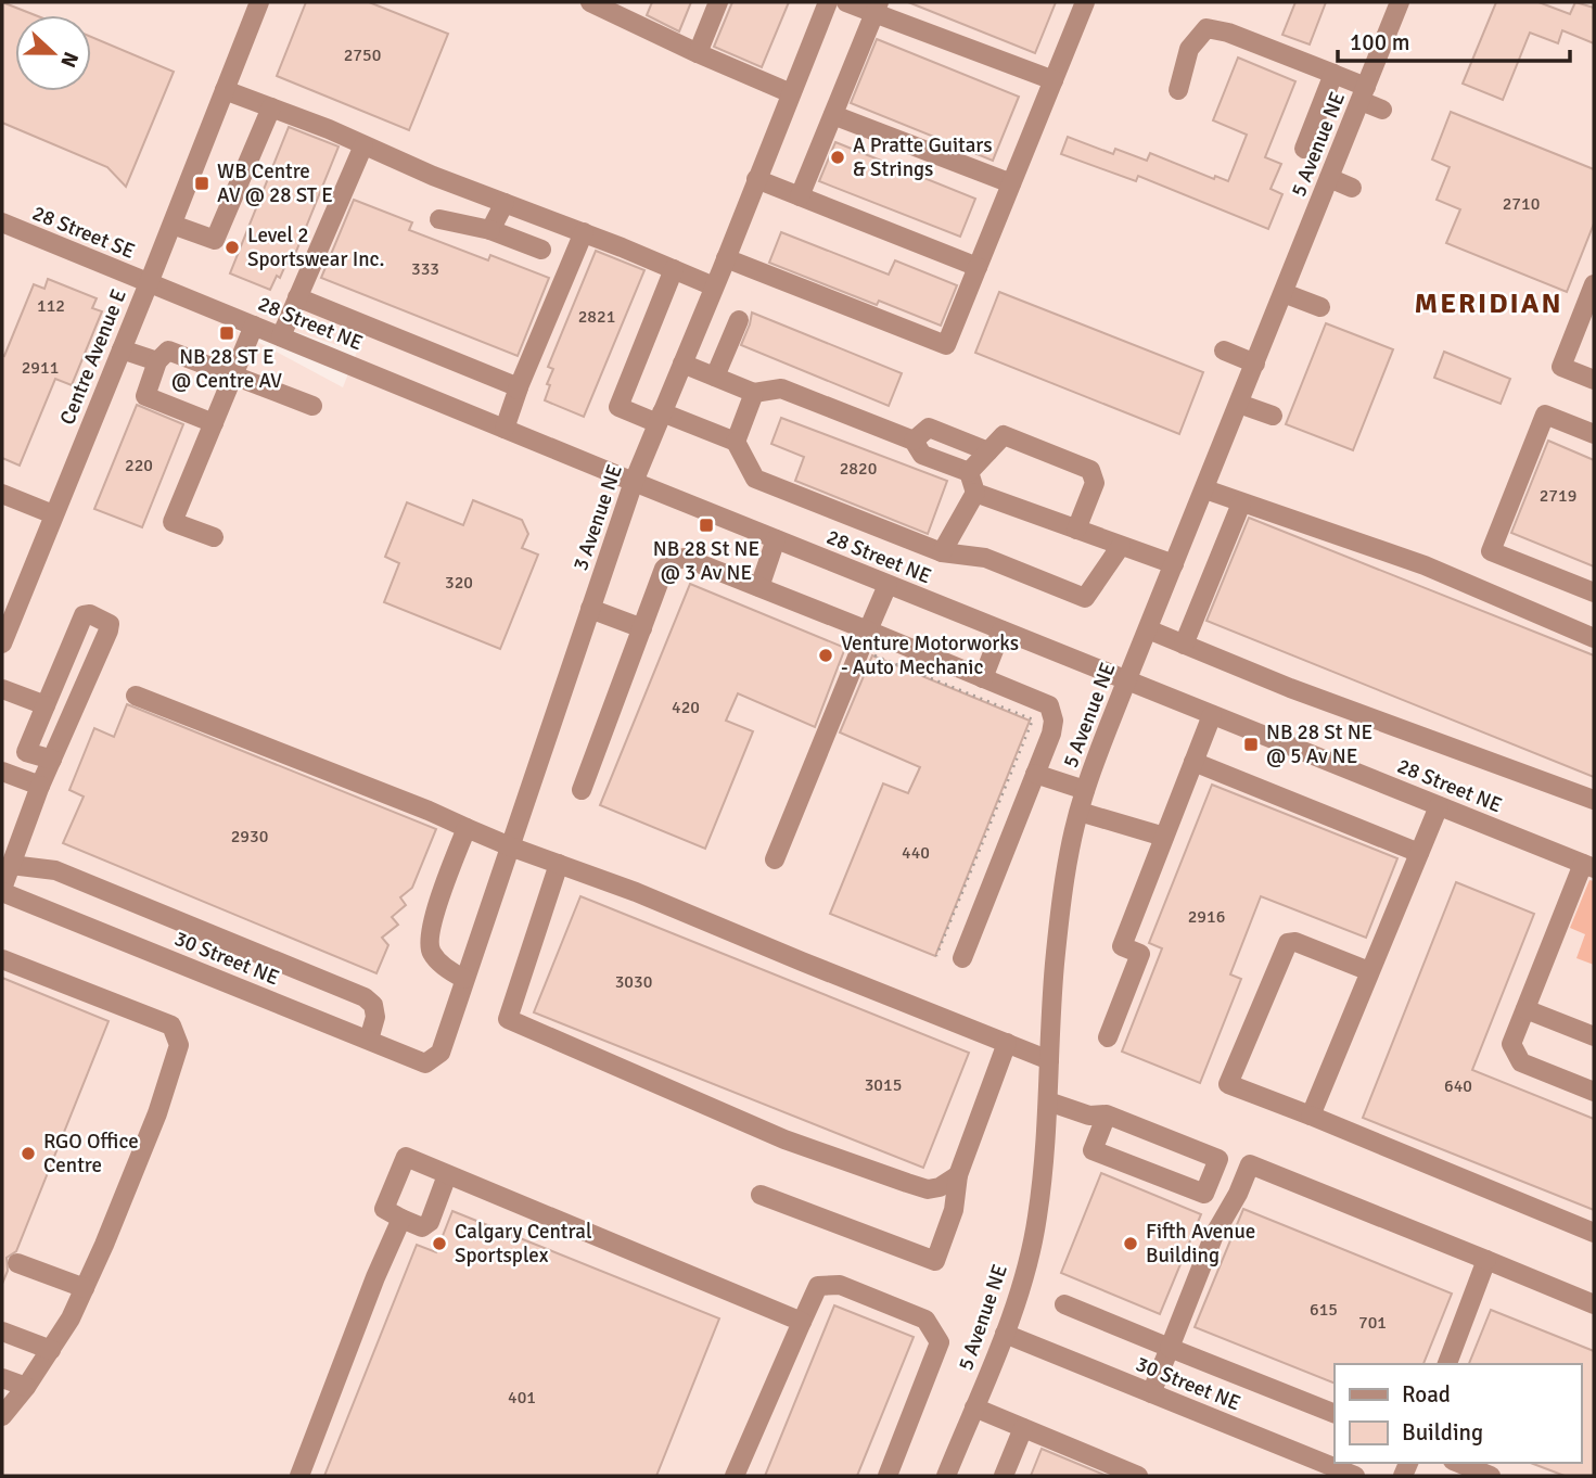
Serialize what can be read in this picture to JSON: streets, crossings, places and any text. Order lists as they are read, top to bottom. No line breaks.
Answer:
{"streets":{"street":["5 Avenue NE","28 Street SE","28 Street NE","Centre Avenue E","3 Avenue NE","30 Street NE"]},"crossings":[["5 Avenue NE","28 Street NE"],["5 Avenue NE","30 Street NE"],["28 Street SE","28 Street NE"],["28 Street SE","Centre Avenue E"],["28 Street NE","Centre Avenue E"],["28 Street NE","3 Avenue NE"],["3 Avenue NE","30 Street NE"]],"districts":["MERIDIAN"],"places":{"other":["A Pratte Guitars & Strings","Level 2 Sportswear Inc.","Venture Motorworks - Auto Mechanic","RGO Office Centre","Calgary Central Sportsplex","Fifth Avenue Building"],"transit":["WB Centre AV @ 28 ST E","NB 28 ST E @ Centre AV","NB 28 St NE @ 3 Av NE","NB 28 St NE @ 5 Av NE"]},"house_numbers":["2750","2710","333","112","2821","2911","220","2820","2719","320","420","2930","440","2916","3030","3015","640","615","701","401"],"legend":["Road","Building"],"scale_bar":"100 m","north":"right"}
